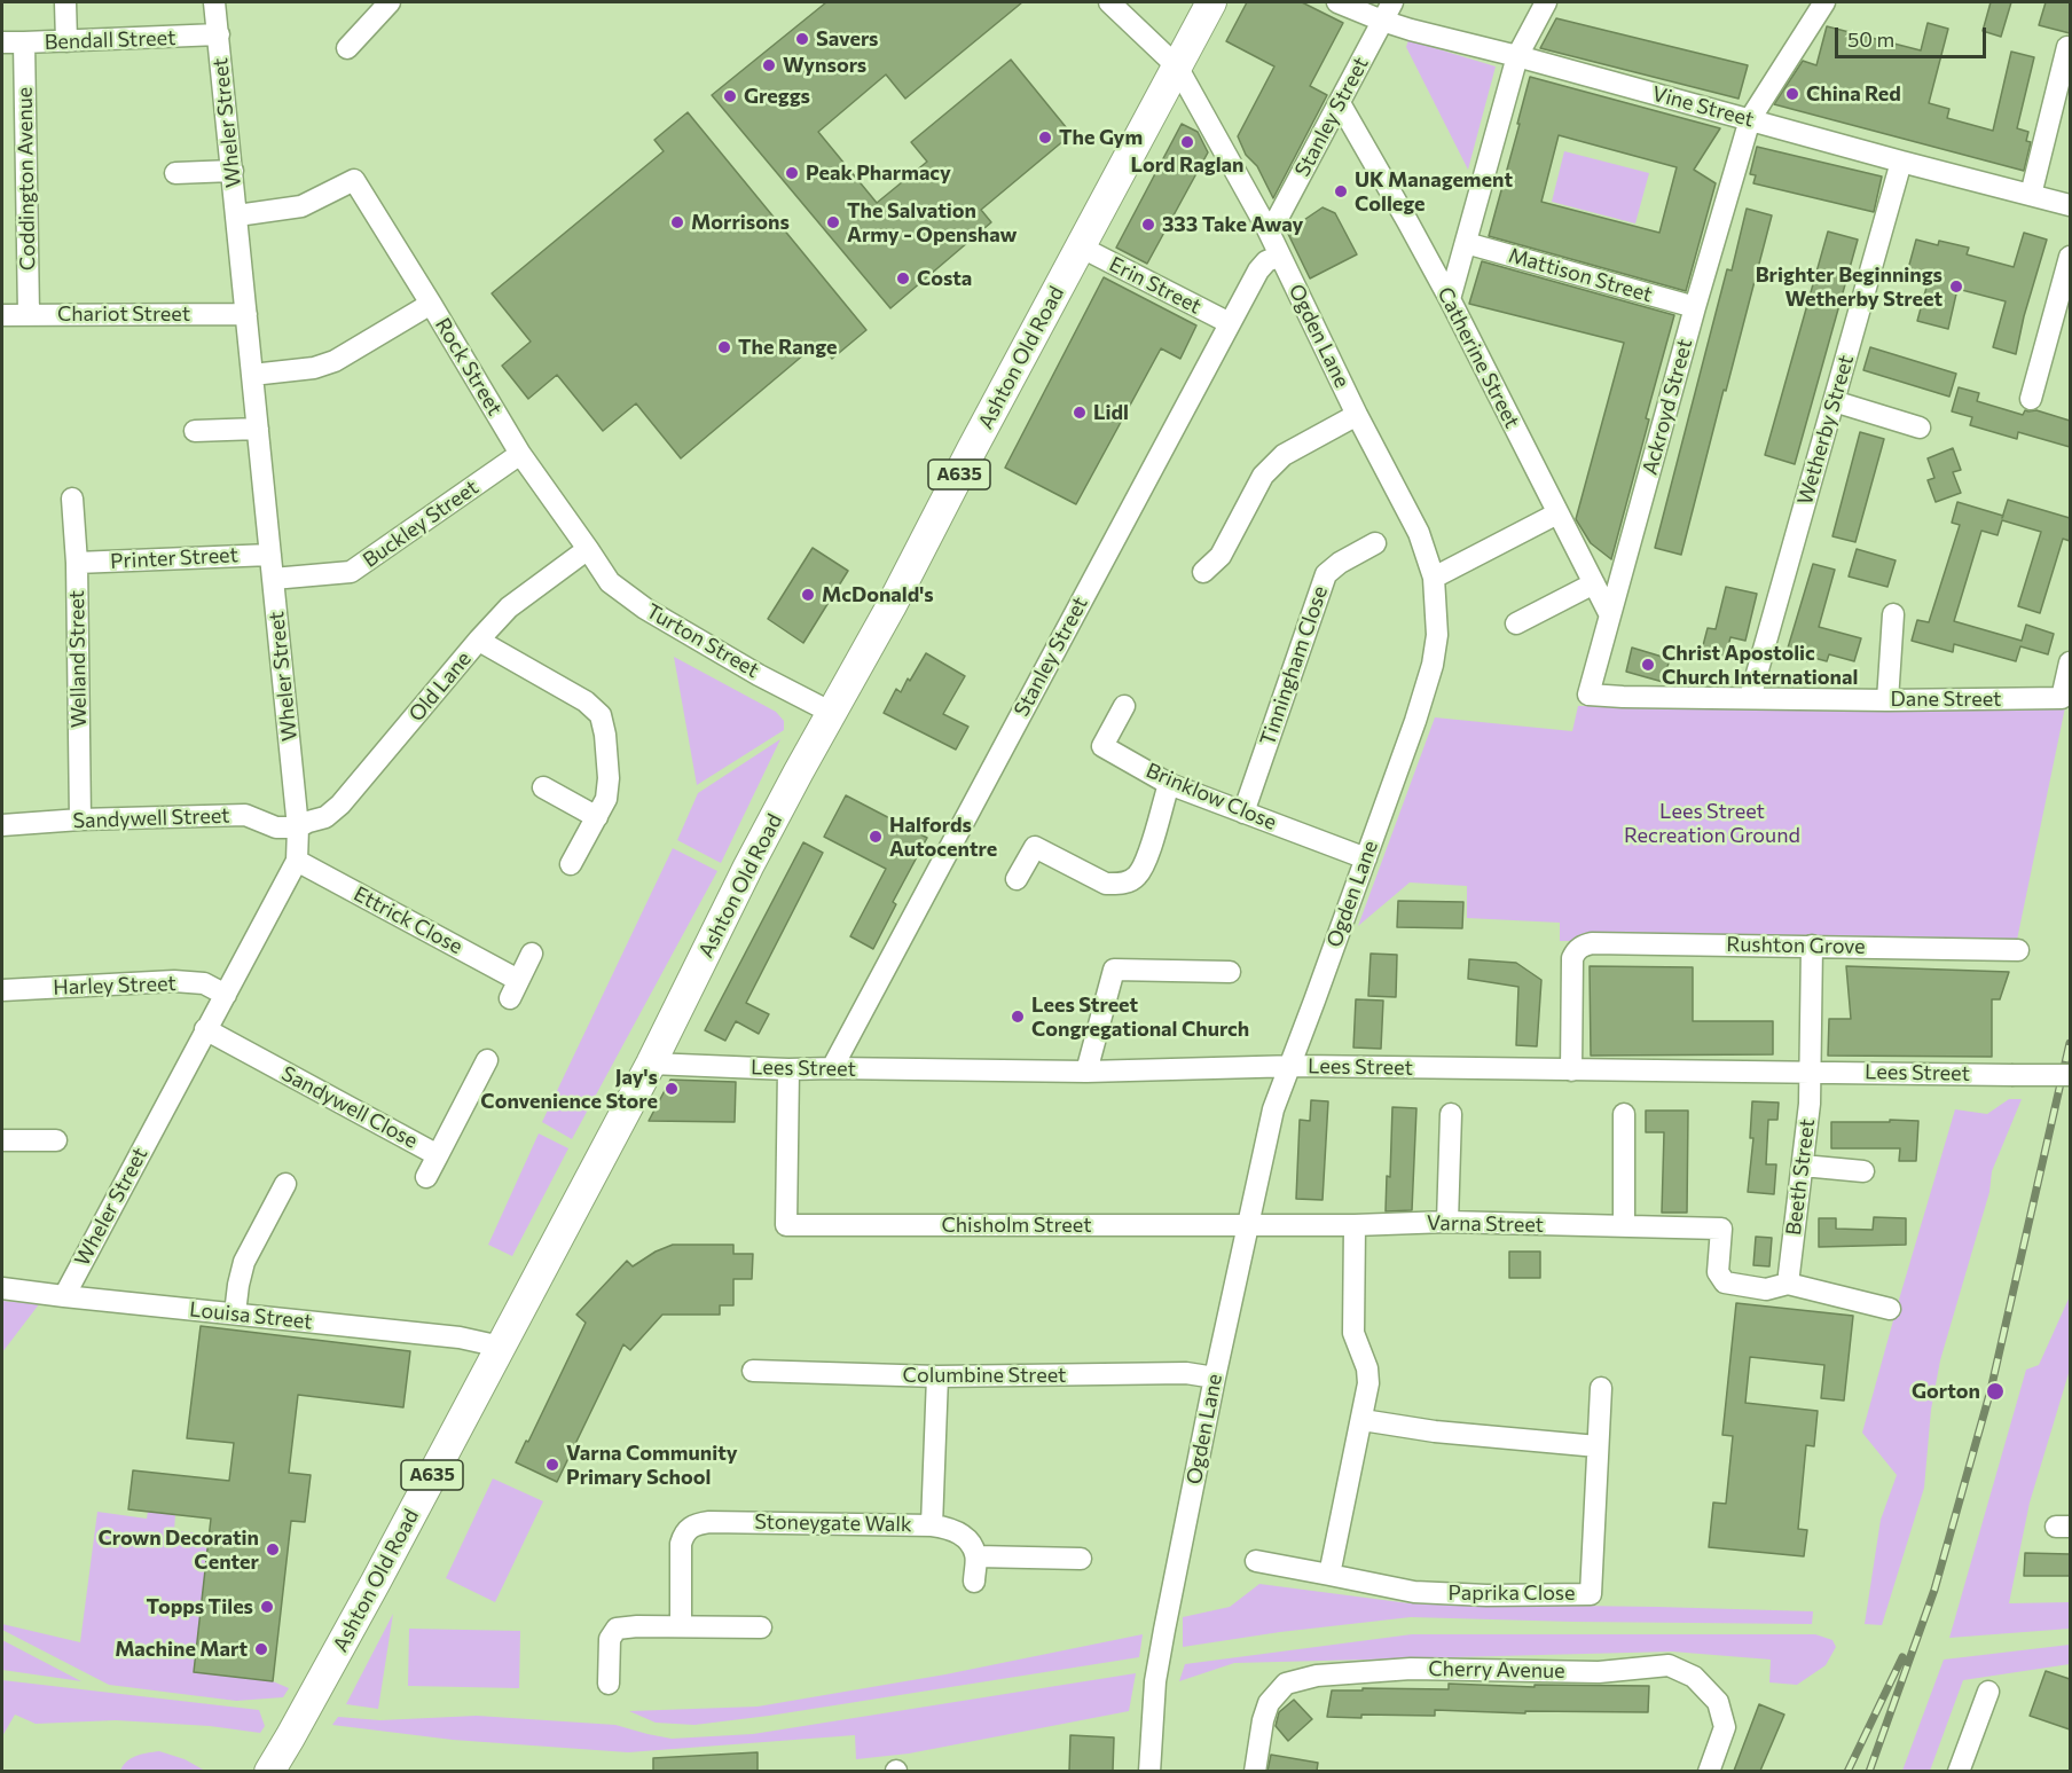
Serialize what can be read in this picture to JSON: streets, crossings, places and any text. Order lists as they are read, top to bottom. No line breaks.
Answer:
{"streets":{"highway":["Ashton Old Road","A635"],"street":["Bendall Street","Vine Street","Stanley Street","Wheler Street","Coddington Avenue","Mattison Street","Erin Street","Chariot Street","Ogden Lane","Catherine Street","Rock Street","Ackroyd Street","Wetherby Street","Buckley Street","Printer Street","Turton Street","Welland Street","Tinningham Close","Old Lane","Dane Street","Brinklow Close","Sandywell Street","Ettrick Close","Rushton Grove","Harley Street","Lees Street","Sandywell Close","Beeth Street","Varna Street","Chisholm Street","Louisa Street","Columbine Street","Stoneygate Walk","Paprika Close","Cherry Avenue"]},"crossings":[["Bendall Street","Wheler Street"],["Bendall Street","Coddington Avenue"],["Vine Street","Stanley Street"],["Vine Street","Ackroyd Street"],["Vine Street","Wetherby Street"],["Stanley Street","Erin Street"],["Stanley Street","Ogden Lane"],["Stanley Street","Catherine Street"],["Stanley Street","Lees Street"],["Wheler Street","Chariot Street"],["Wheler Street","Rock Street"],["Wheler Street","Buckley Street"],["Wheler Street","Printer Street"],["Wheler Street","Old Lane"],["Wheler Street","Sandywell Street"],["Wheler Street","Ettrick Close"],["Wheler Street","Harley Street"],["Wheler Street","Sandywell Close"],["Wheler Street","Louisa Street"],["Coddington Avenue","Chariot Street"],["Mattison Street","Ackroyd Street"],["Erin Street","Ashton Old Road"],["Ogden Lane","Ashton Old Road"],["Ogden Lane","Brinklow Close"],["Ogden Lane","Lees Street"],["Ogden Lane","Varna Street"],["Ogden Lane","Chisholm Street"],["Ogden Lane","Columbine Street"],["Ashton Old Road","Turton Street"],["Ashton Old Road","Lees Street"],["Ashton Old Road","Louisa Street"],["Catherine Street","Ackroyd Street"],["Rock Street","Buckley Street"],["Rock Street","Turton Street"],["Rock Street","Old Lane"],["Ackroyd Street","Dane Street"],["Wetherby Street","Dane Street"],["Printer Street","Welland Street"],["Turton Street","Old Lane"],["Welland Street","Sandywell Street"],["Tinningham Close","Brinklow Close"],["Old Lane","Sandywell Street"],["Rushton Grove","Lees Street"],["Rushton Grove","Beeth Street"],["Lees Street","Beeth Street"],["Lees Street","Chisholm Street"],["Beeth Street","Varna Street"],["Varna Street","Chisholm Street"],["Columbine Street","Stoneygate Walk"]],"parks":["Lees Street Recreation Ground"],"places":["Savers","Wynsors","China Red","Greggs","The Gym","Lord Raglan","Peak Pharmacy","UK Management College","Morrisons","The Salvation Army - Openshaw","333 Take Away","Costa","Brighter Beginnings Wetherby Street","The Range","Lidl","McDonald's","Christ Apostolic Church International","Halfords Autocentre","Lees Street Congregational Church","Jay's Convenience Store","Gorton","Varna Community Primary School","Crown Decoratin Center","Topps Tiles","Machine Mart"],"scale_bar":"50 m"}
